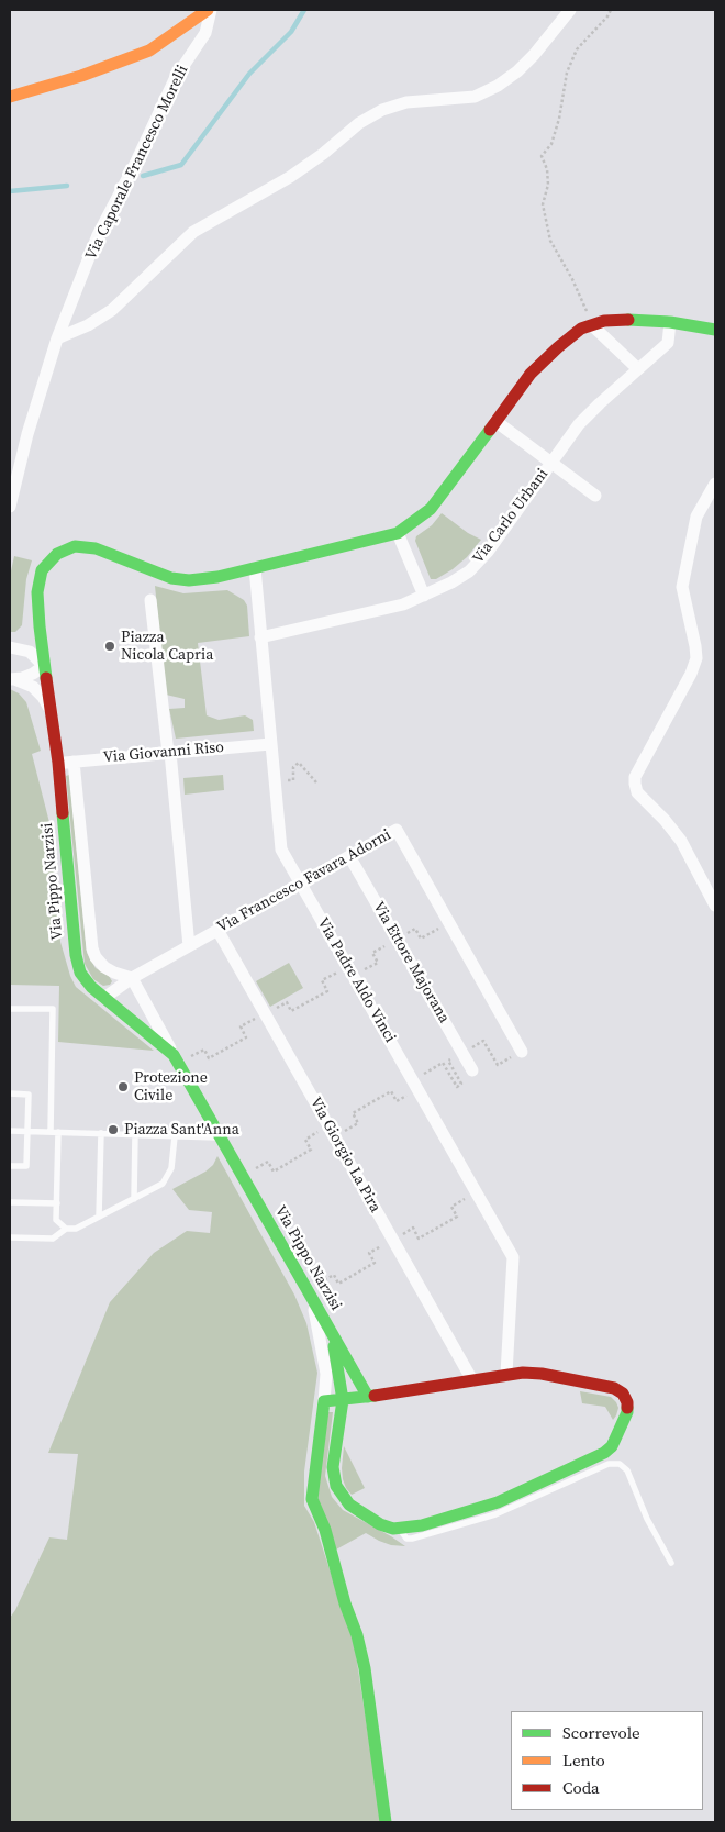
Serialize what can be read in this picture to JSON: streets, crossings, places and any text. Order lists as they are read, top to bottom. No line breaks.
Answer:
{"streets":{"street":["Via Caporale Francesco Morelli","Via Carlo Urbani","Via Giovanni Riso","Via Pippo Narzisi","Via Francesco Favara Adorni","Via Ettore Majorana","Via Padre Aldo Vinci","Via Giorgio La Pira"]},"crossings":[["Via Carlo Urbani","Via Padre Aldo Vinci"],["Via Giovanni Riso","Via Pippo Narzisi"],["Via Giovanni Riso","Via Padre Aldo Vinci"],["Via Pippo Narzisi","Via Francesco Favara Adorni"],["Via Pippo Narzisi","Via Padre Aldo Vinci"],["Via Francesco Favara Adorni","Via Ettore Majorana"],["Via Francesco Favara Adorni","Via Padre Aldo Vinci"],["Via Francesco Favara Adorni","Via Giorgio La Pira"]],"places":["Piazza Nicola Capria","Protezione Civile","Piazza Sant'Anna"],"legend":["Scorrevole","Lento","Coda"]}
